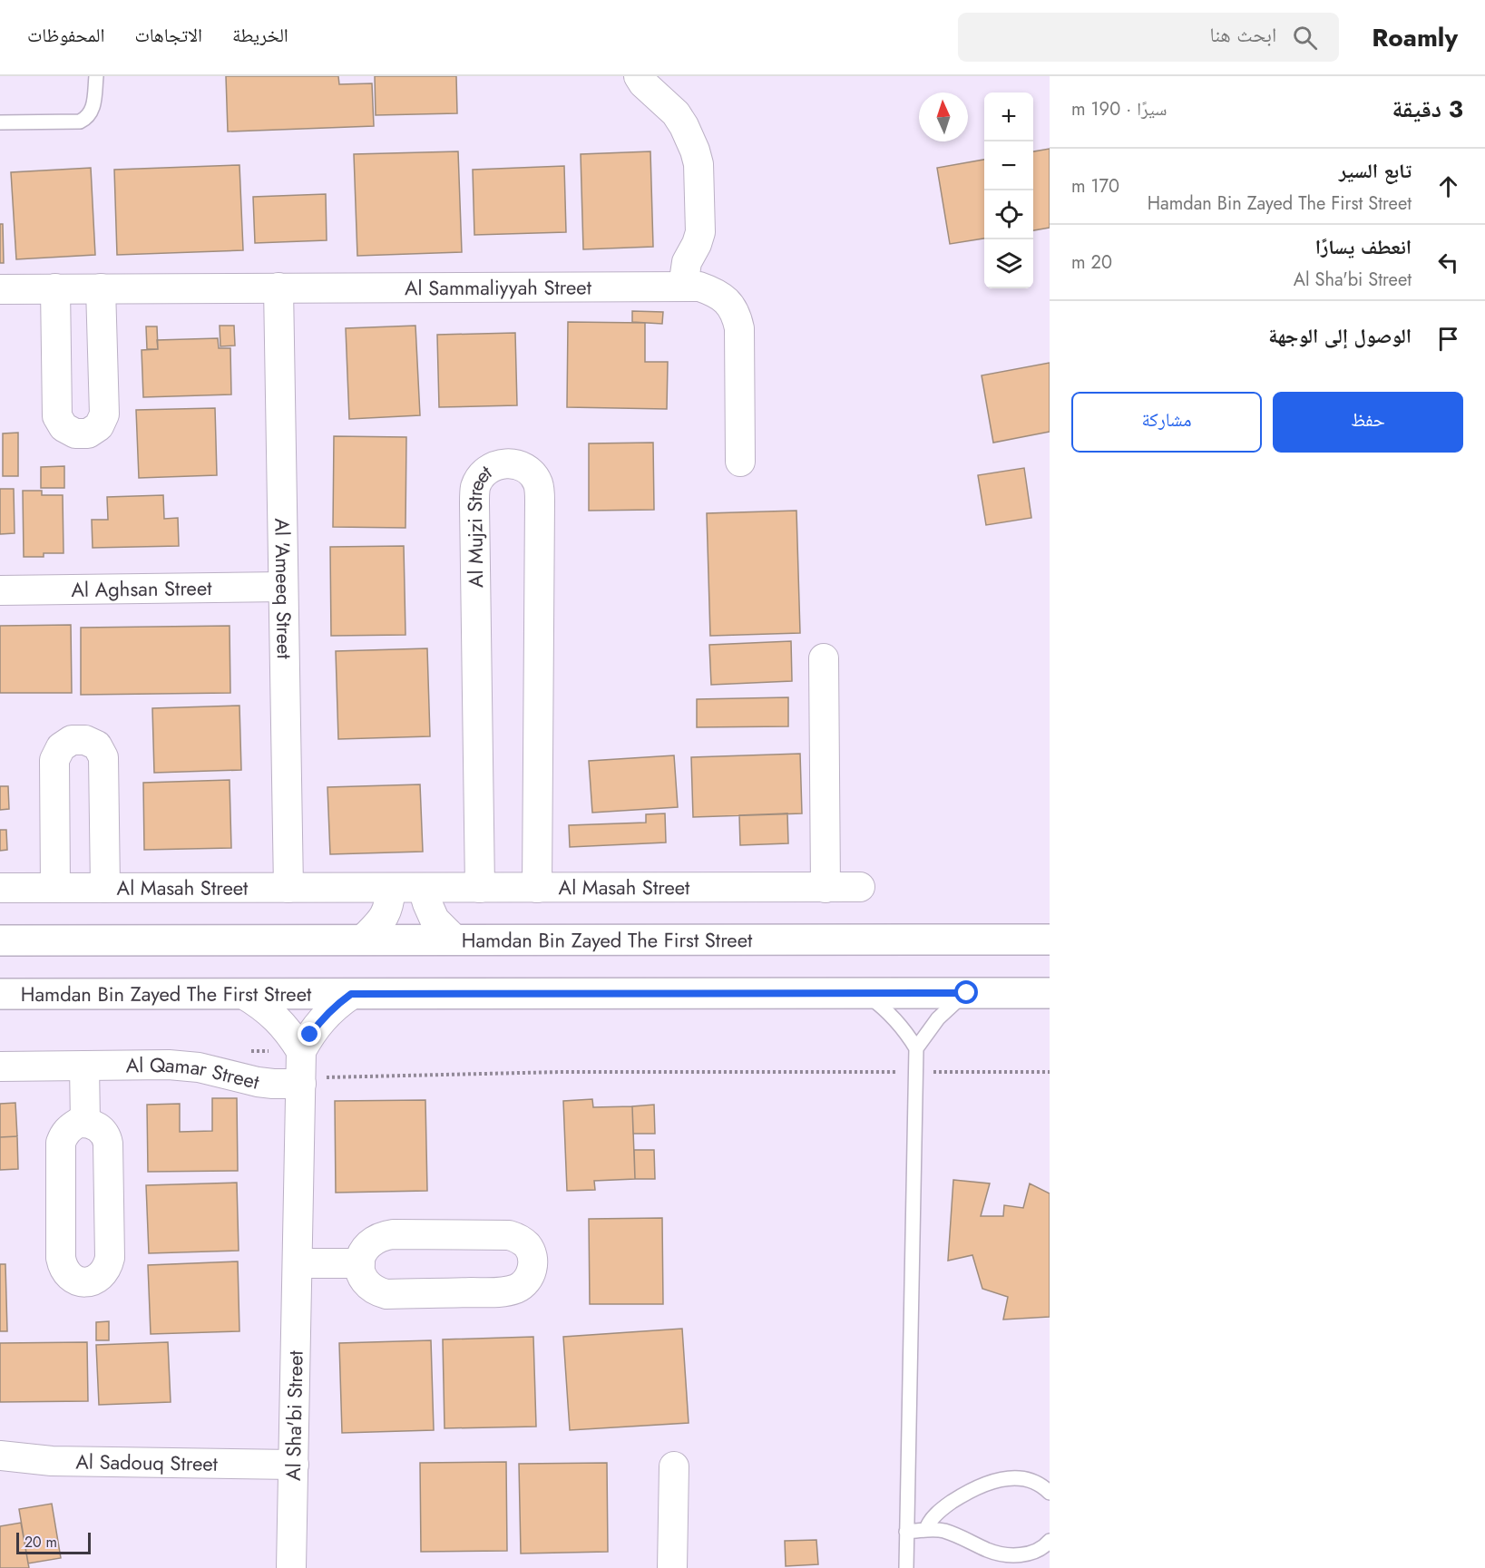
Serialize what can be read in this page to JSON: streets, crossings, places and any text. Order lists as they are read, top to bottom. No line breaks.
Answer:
{"streets":{"main road":["Hamdan Bin Zayed The First Street"],"street":["Al Sammaliyyah Street","Al Mujzi Street","Al 'Ameeq Street","Al Aghsan Street","Al Masah Street","Al Qamar Street","Al Sha'bi Street","Al Sadouq Street"]},"crossings":[["Al Sammaliyyah Street","Al 'Ameeq Street"],["Al Mujzi Street","Al Masah Street"],["Al 'Ameeq Street","Al Aghsan Street"],["Al 'Ameeq Street","Al Masah Street"],["Al Qamar Street","Al Sha'bi Street"],["Al Sha'bi Street","Al Sadouq Street"]],"scale_bar":"20 m","north":"top","page":{"header":"Roamly","search":"ابحث هنا","nav":["الخريطة","الاتجاهات","المحفوظات"],"heading":["3 دقيقة","سيرًا · 190 m"],"map_buttons":["+","−"],"list":[["تابع السير","Hamdan Bin Zayed The First Street","170 m"],["انعطف يسارًا","Al Sha'bi Street","20 m"],"الوصول إلى الوجهة"],"buttons":["حفظ","مشاركة"],"scale":"20 m"}}
